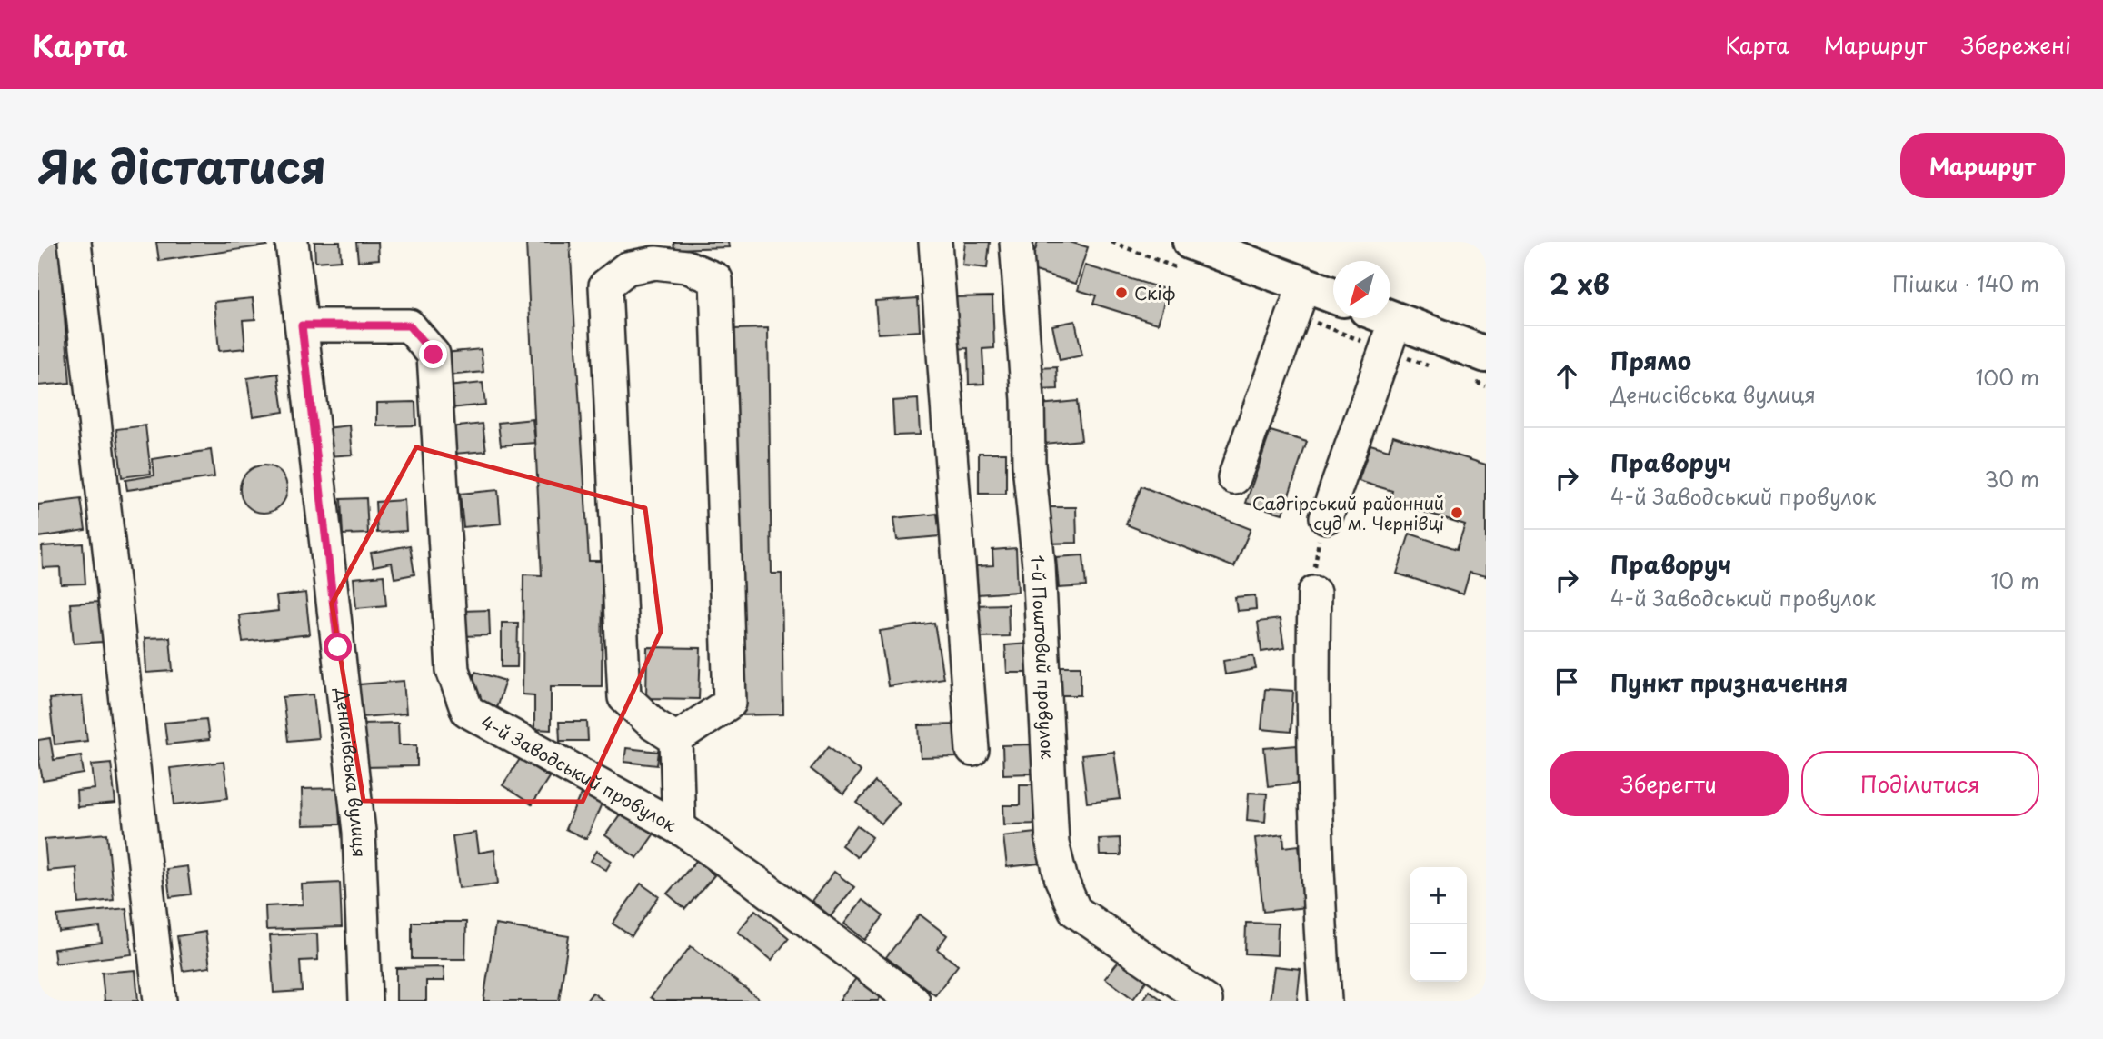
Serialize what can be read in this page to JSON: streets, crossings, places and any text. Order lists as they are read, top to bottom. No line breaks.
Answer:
{"streets":{"street":["1-й Поштовий провулок","Денисівська вулиця","4-й Заводський провулок"]},"crossings":[["Денисівська вулиця","4-й Заводський провулок"]],"places":["Скіф","Садгірський районний суд м. Чернівці"],"north":"bottom left","page":{"header":"Карта","nav":["Карта","Маршрут","Збережені"],"title":"Як дістатися","buttons":["Маршрут",["Зберегти","Поділитися"]],"heading":["2 хв","Пішки · 140 m"],"list":[["Прямо","Денисівська вулиця","100 m"],["Праворуч","4-й Заводський провулок","30 m"],["Праворуч","4-й Заводський провулок","10 m"],"Пункт призначення"],"map_buttons":["+","−"]}}
